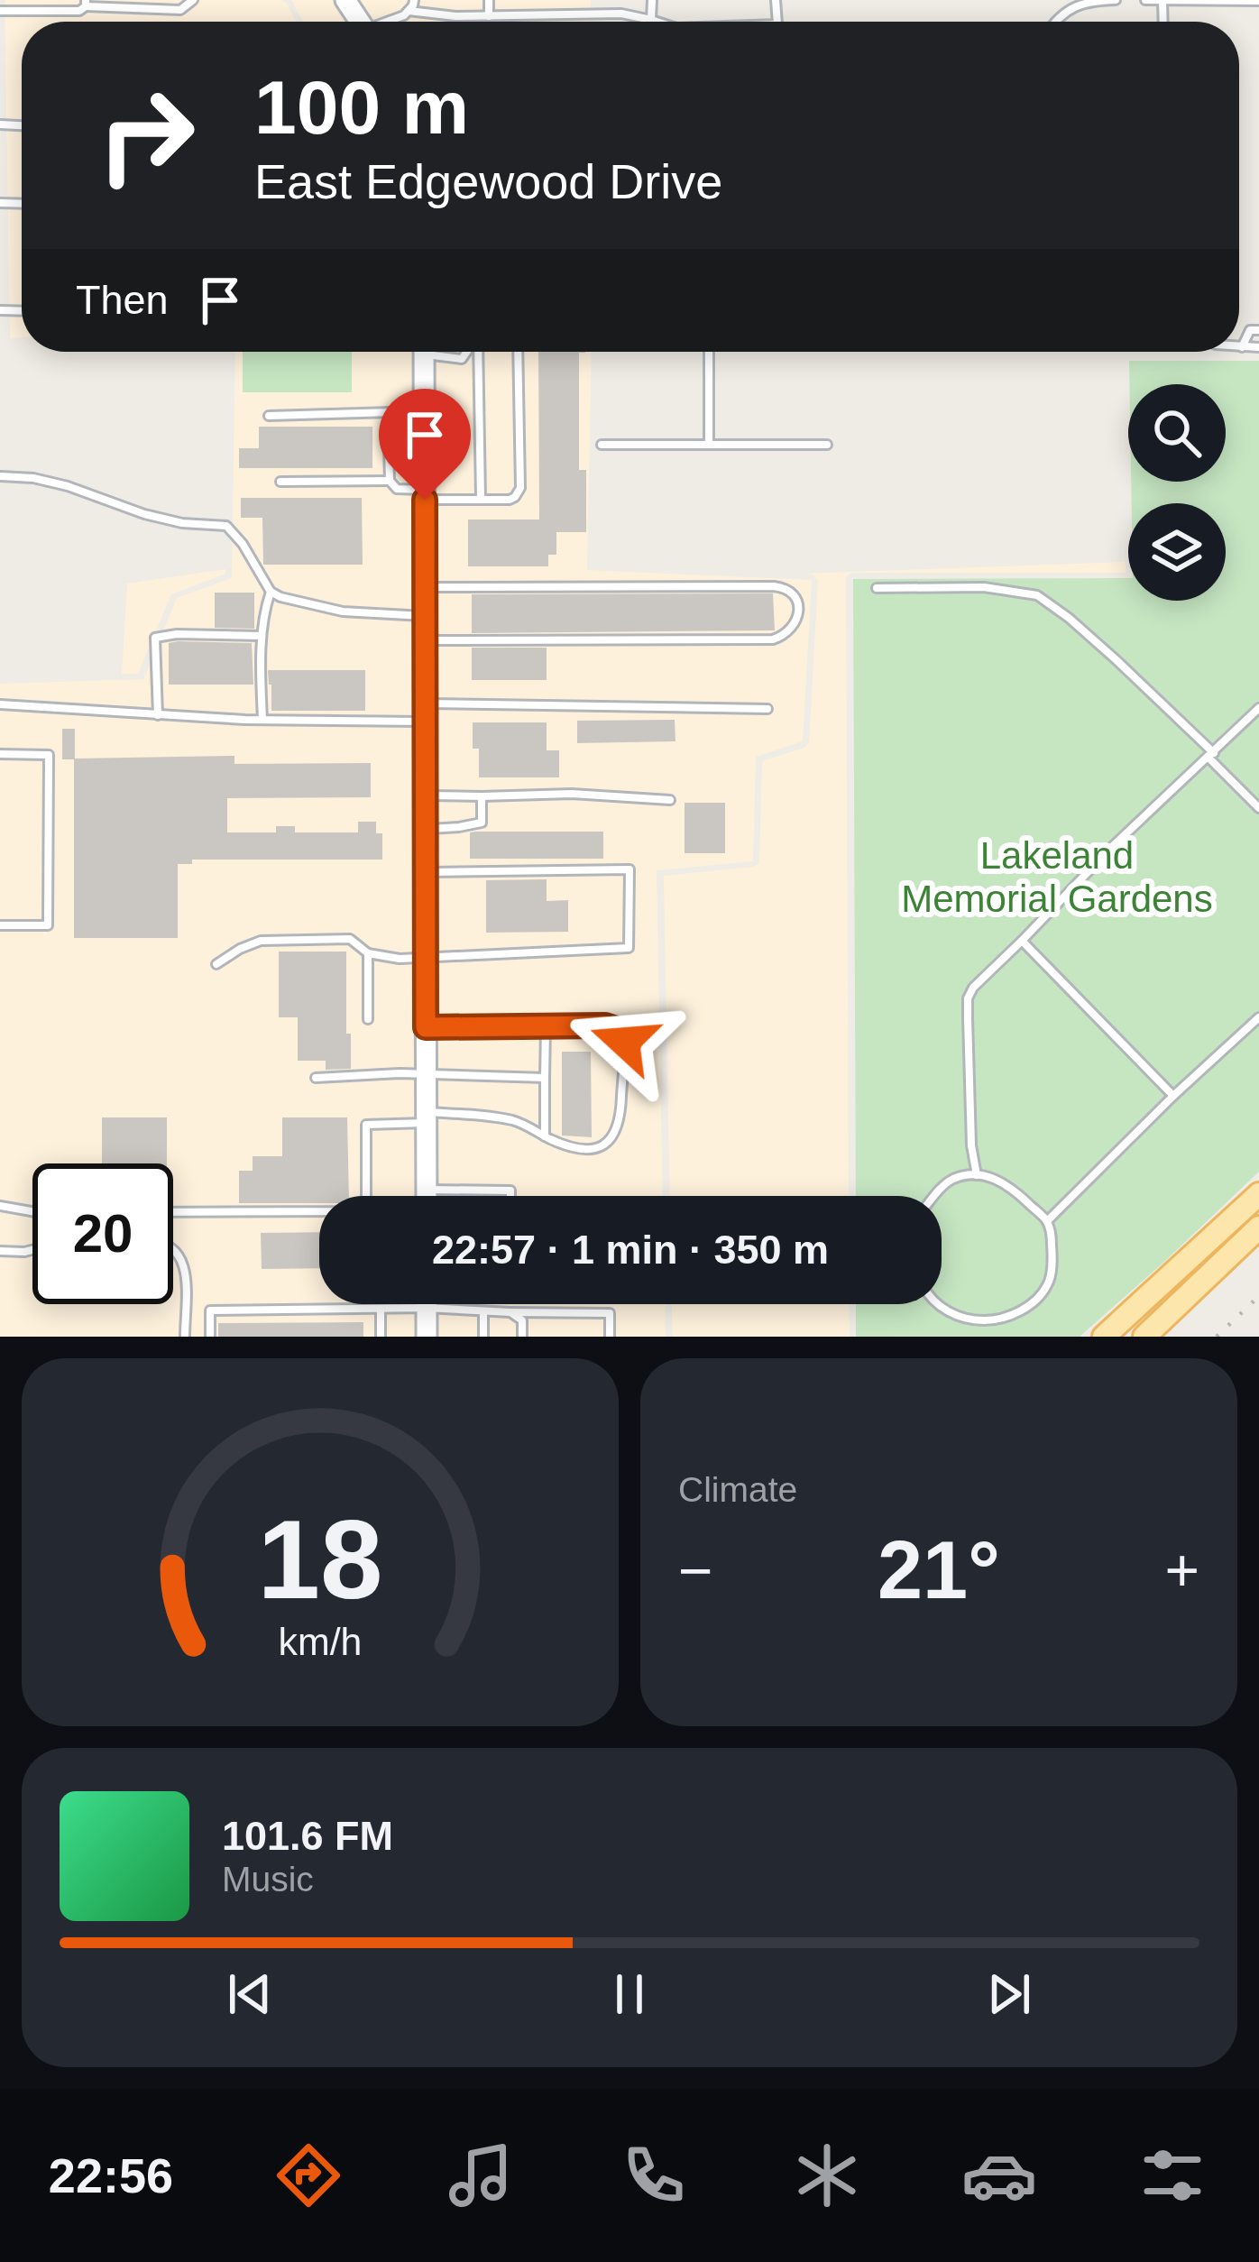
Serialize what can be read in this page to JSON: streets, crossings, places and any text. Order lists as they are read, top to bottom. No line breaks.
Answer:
{"parks":["Lakeland Memorial Gardens"],"page":{"turn":["100 m","East Edgewood Drive"],"then":"Then","limit":"20","trip":"22:57 · 1 min · 350 m","tile":"Climate","heat":["−","21°","+"],"song":["101.6 FM","Music"],"tabs":"22:56","gauge":["18","km/h"]}}
